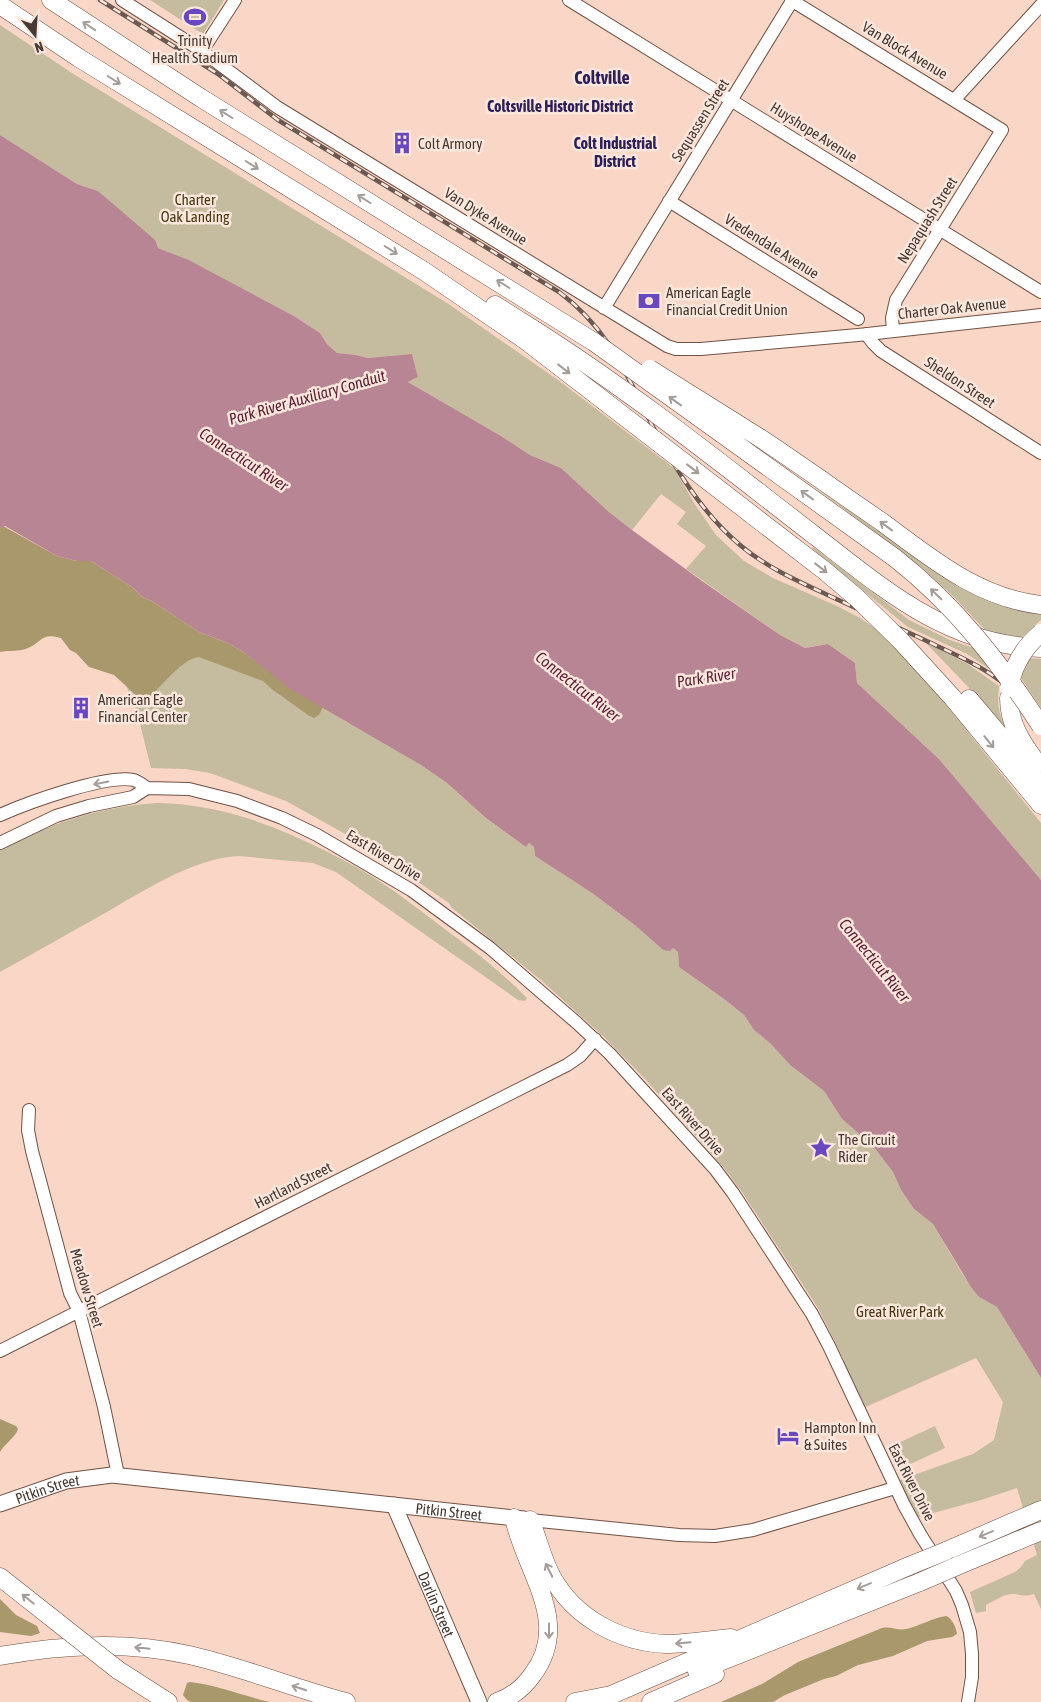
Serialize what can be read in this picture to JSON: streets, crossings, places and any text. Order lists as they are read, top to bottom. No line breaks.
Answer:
{"streets":{"main road":["Pitkin Street","Darlin Street"],"street":["Van Block Avenue","Sequassen Street","Huyshope Avenue","Van Dyke Avenue","Nepaquash Street","Vredendale Avenue","Charter Oak Avenue","Sheldon Street","East River Drive","Hartland Street","Meadow Street"]},"crossings":[["Van Block Avenue","Sequassen Street"],["Van Block Avenue","Nepaquash Street"],["Sequassen Street","Huyshope Avenue"],["Sequassen Street","Van Dyke Avenue"],["Sequassen Street","Vredendale Avenue"],["Huyshope Avenue","Nepaquash Street"],["Van Dyke Avenue","Charter Oak Avenue"],["Van Dyke Avenue","Sheldon Street"],["Nepaquash Street","Charter Oak Avenue"],["Charter Oak Avenue","Sheldon Street"],["East River Drive","Hartland Street"],["East River Drive","Pitkin Street"],["Hartland Street","Meadow Street"],["Meadow Street","Pitkin Street"],["Pitkin Street","Darlin Street"]],"districts":["Coltville","Coltsville Historic District","Colt Industrial District"],"water":["Park River Auxiliary Conduit","Connecticut River","Park River"],"parks":["Charter Oak Landing","Great River Park"],"places":{"sports":["Trinity Health Stadium"],"building":["Colt Armory","American Eagle Financial Center"],"bank":["American Eagle Financial Credit Union"],"place":["The Circuit Rider"],"hotel":["Hampton Inn & Suites"]},"north":"bottom"}
